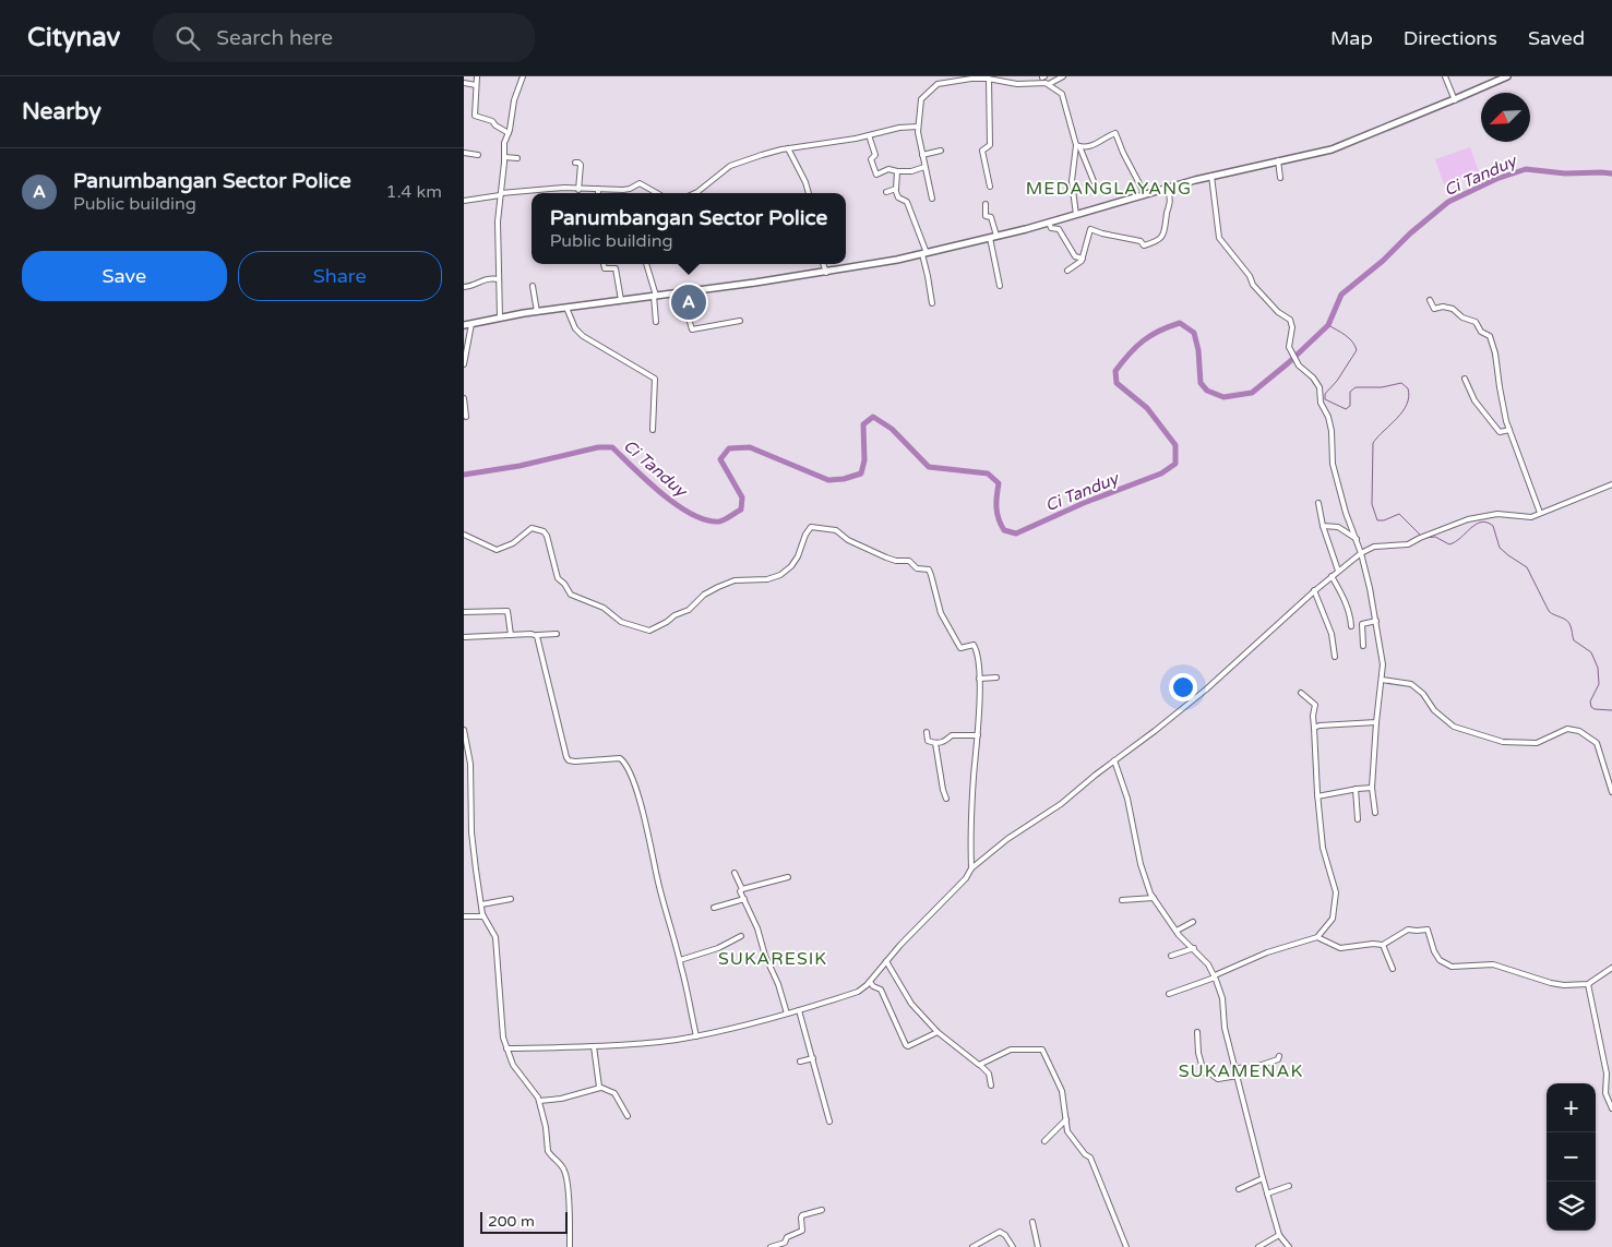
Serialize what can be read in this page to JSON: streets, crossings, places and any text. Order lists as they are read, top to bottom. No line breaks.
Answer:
{"districts":["MEDANGLAYANG","SUKARESIK","SUKAMENAK"],"water":["Ci Tanduy"],"scale_bar":"200 m","north":"bottom left","page":{"header":"Citynav","search":"Search here","nav":["Map","Directions","Saved"],"heading":"Nearby","list":[{"mark":"A","name":"Panumbangan Sector Police","note":"Public building","value":"1.4 km"}],"popup":["Panumbangan Sector Police","Public building"],"buttons":["Save","Share"],"pins":"A","map_buttons":["+","−"],"scale":"200 m"}}
